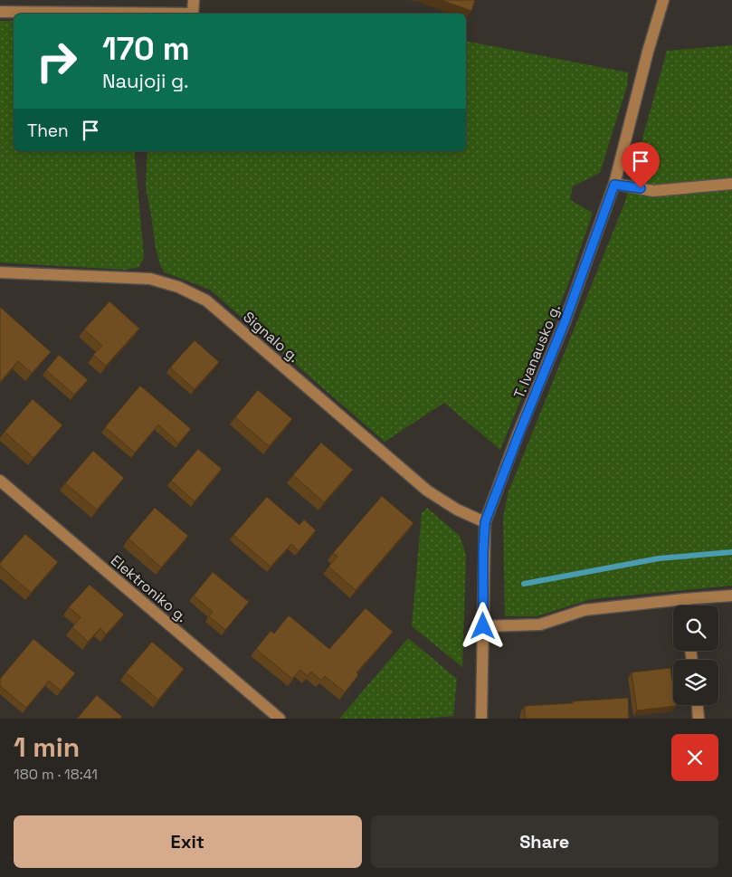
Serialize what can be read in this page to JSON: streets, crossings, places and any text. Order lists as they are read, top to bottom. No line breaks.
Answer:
{"streets":{"street":["Signalo g.","T. Ivanausko g.","Elektroniko g."]},"crossings":[["Signalo g.","T. Ivanausko g."]],"page":{"turn":["170 m","Naujoji g."],"then":"Then","heading":["1 min","180 m · 18:41"],"buttons":["Exit","Share"]}}
